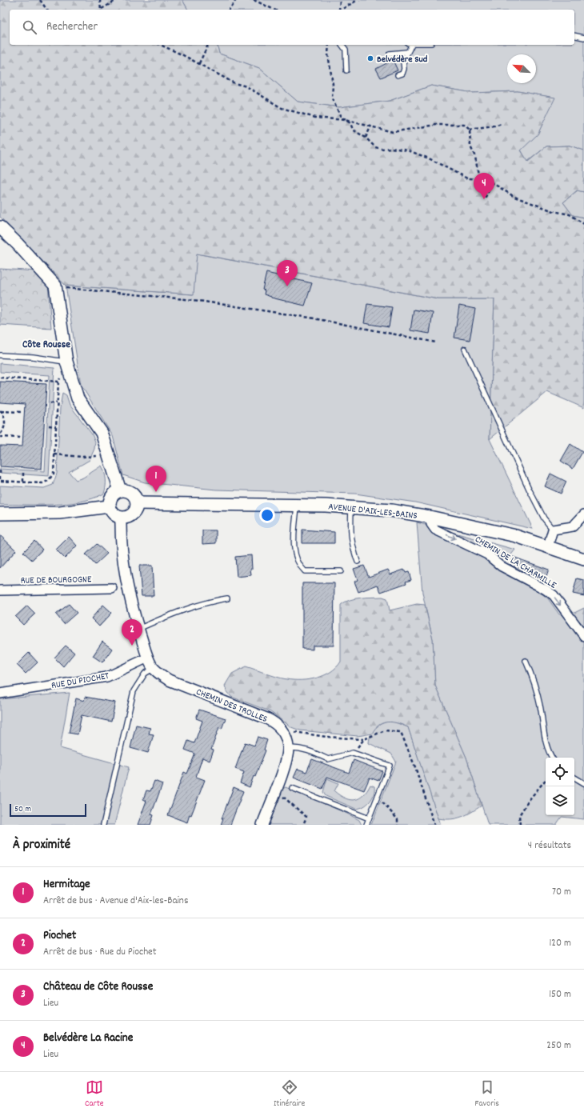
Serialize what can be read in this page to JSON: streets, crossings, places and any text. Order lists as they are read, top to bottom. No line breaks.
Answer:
{"streets":{"main road":["AVENUE D'AIX-LES-BAINS"],"street":["CHEMIN DE LA CHARMILLE","RUE DE BOURGOGNE","RUE DU PIOCHET","CHEMIN DES TROLLES"]},"crossings":[["AVENUE D'AIX-LES-BAINS","CHEMIN DE LA CHARMILLE"],["RUE DU PIOCHET","CHEMIN DES TROLLES"]],"one_way":["CHEMIN DE LA CHARMILLE"],"districts":["Côte Rousse"],"places":["Belvédère Sud"],"scale_bar":"50 m","north":"top left","page":{"search":"Rechercher","pins":["4","3","1","2"],"scale":"50 m","heading":["À proximité","4 résultats"],"list":[{"mark":"1","name":"Hermitage","note":"Arrêt de bus · Avenue d'Aix-les-Bains","value":"70 m"},{"mark":"2","name":"Piochet","note":"Arrêt de bus · Rue du Piochet","value":"120 m"},{"mark":"3","name":"Château de Côte Rousse","note":"Lieu","value":"150 m"},{"mark":"4","name":"Belvédère La Racine","note":"Lieu","value":"250 m"}],"nav":["Carte","Itinéraire","Favoris"]}}
